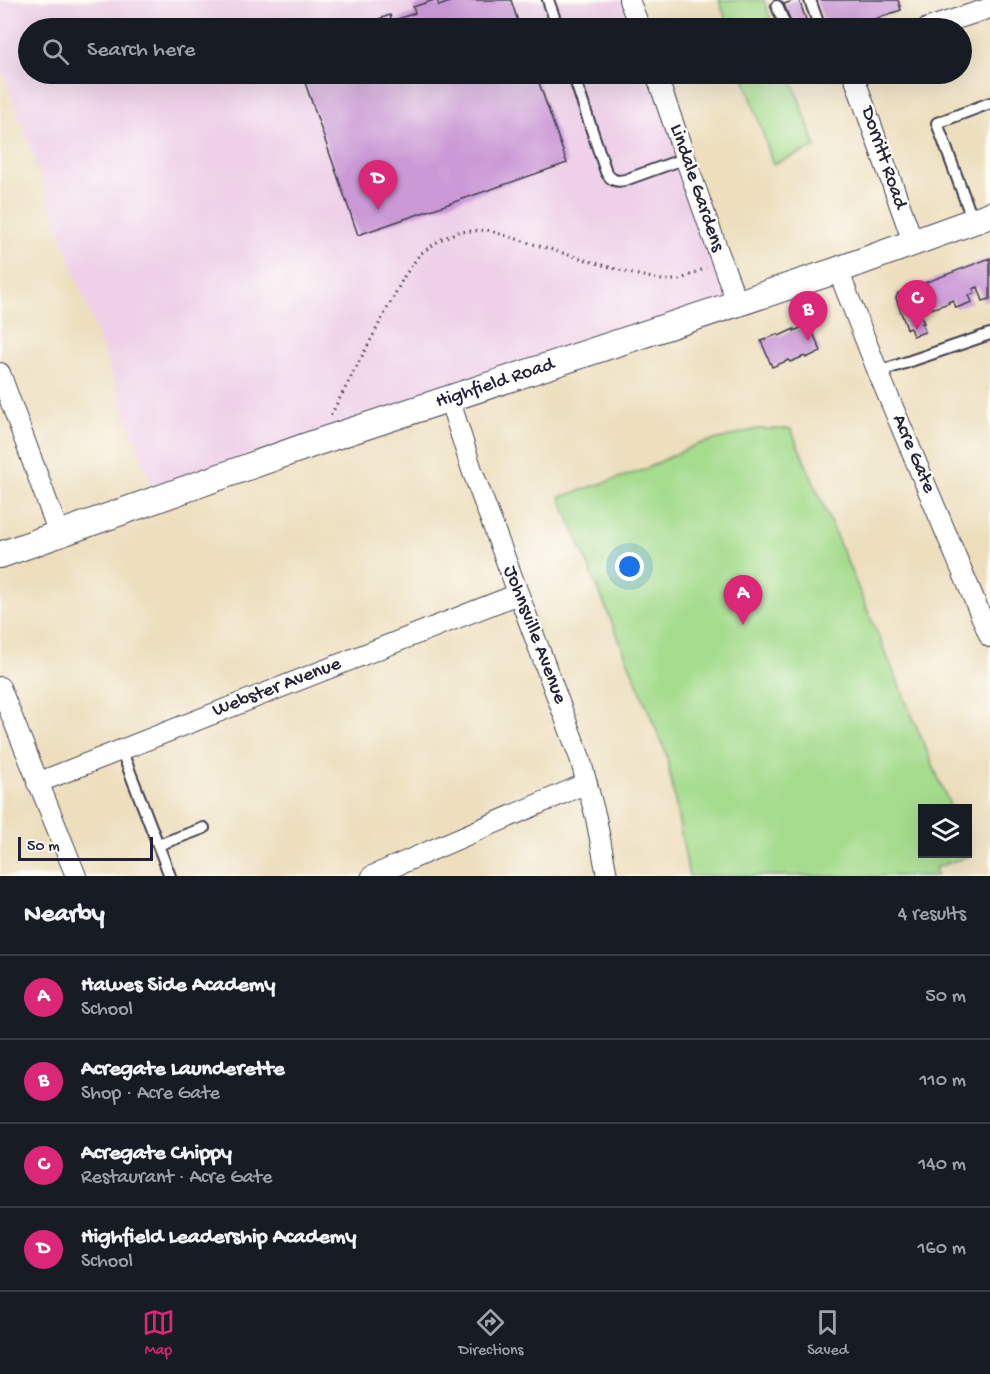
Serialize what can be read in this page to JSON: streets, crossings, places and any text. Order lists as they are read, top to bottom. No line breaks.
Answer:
{"streets":{"street":["Dorritt Road","Lindale Gardens","Highfield Road","Acre Gate","Johnsville Avenue","Webster Avenue"]},"crossings":[["Dorritt Road","Highfield Road"],["Lindale Gardens","Highfield Road"],["Highfield Road","Acre Gate"],["Highfield Road","Johnsville Avenue"],["Johnsville Avenue","Webster Avenue"]],"scale_bar":"50 m","page":{"search":"Search here","pins":["D","C","B","A"],"scale":"50 m","heading":["Nearby","4 results"],"list":[{"mark":"A","name":"Hawes Side Academy","note":"School","value":"50 m"},{"mark":"B","name":"Acregate Launderette","note":"Shop · Acre Gate","value":"110 m"},{"mark":"C","name":"Acregate Chippy","note":"Restaurant · Acre Gate","value":"140 m"},{"mark":"D","name":"Highfield Leadership Academy","note":"School","value":"160 m"}],"nav":["Map","Directions","Saved"]}}
